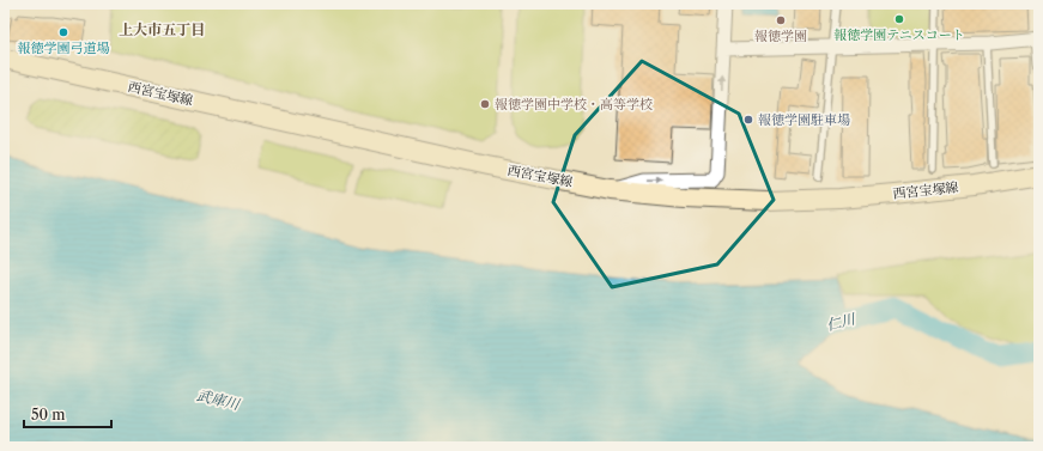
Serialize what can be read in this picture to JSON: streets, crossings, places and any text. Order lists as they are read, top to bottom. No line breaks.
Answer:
{"streets":{"main road":["西宮宝塚線"]},"districts":["上大市五丁目"],"water":["仁川","武庫川"],"places":["報徳学園テニスコート","報徳学園","報徳学園弓道場","報徳学園中学校・高等学校","報徳学園駐車場"],"scale_bar":"50 m"}
